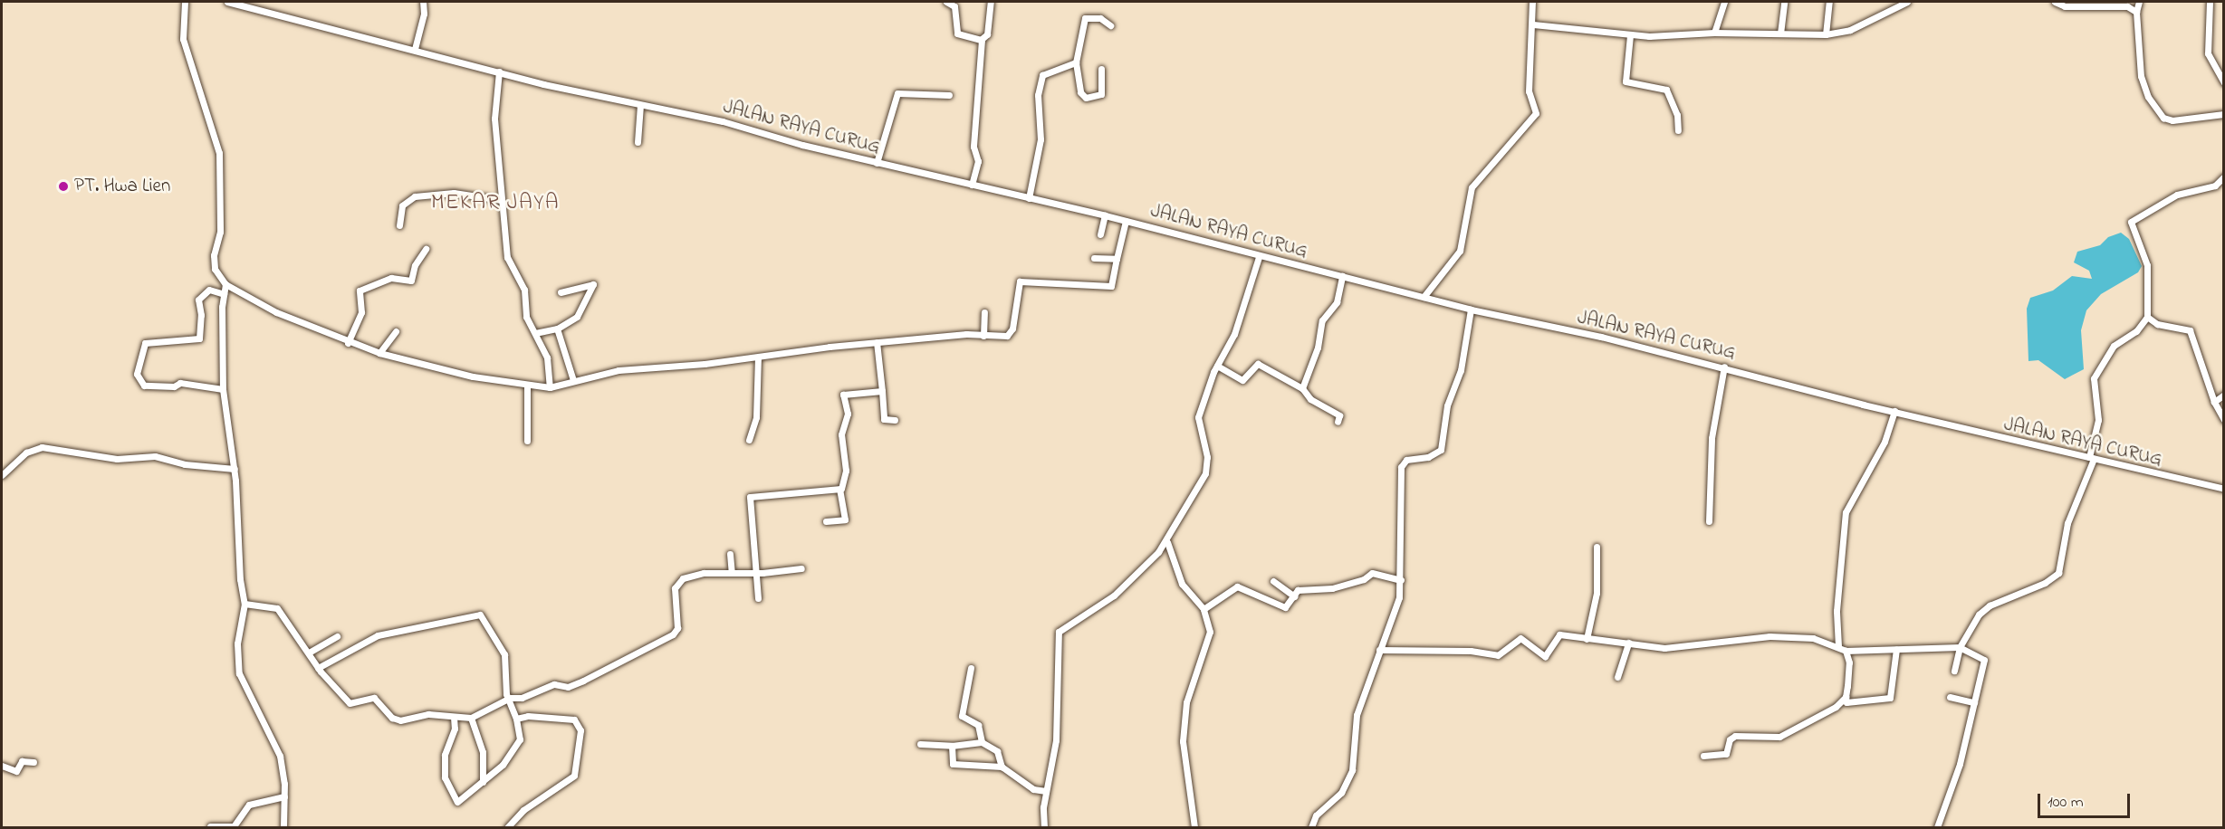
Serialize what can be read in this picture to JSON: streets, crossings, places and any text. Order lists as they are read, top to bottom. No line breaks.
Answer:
{"streets":{"street":["JALAN RAYA CURUG"]},"districts":["MEKAR JAYA"],"places":["PT. Hwa Lien"],"scale_bar":"100 m"}
